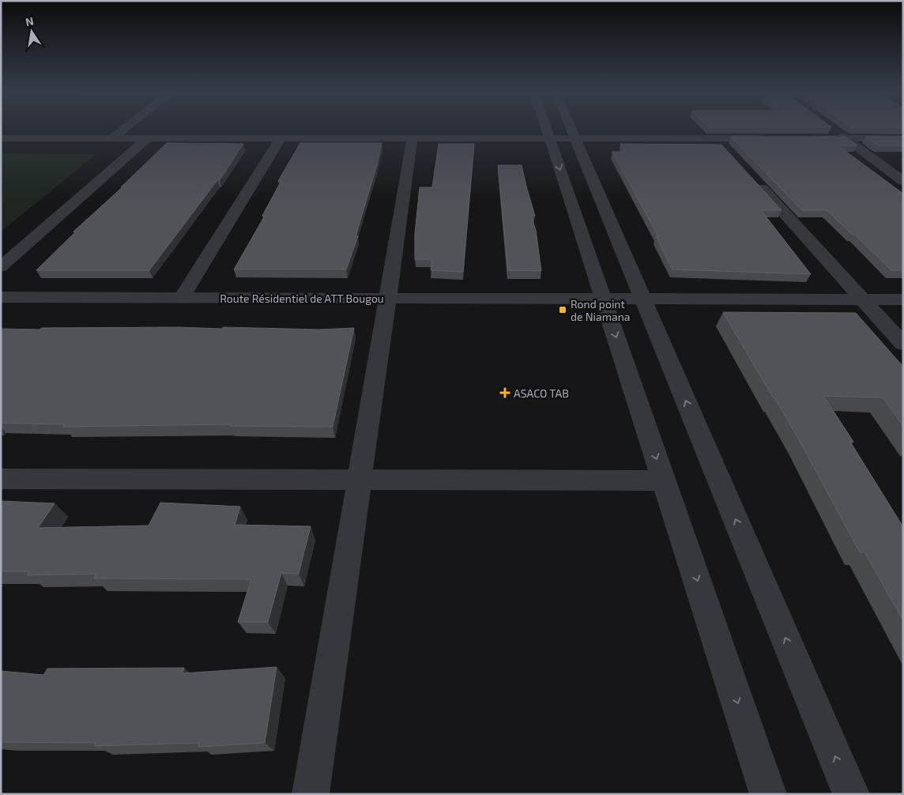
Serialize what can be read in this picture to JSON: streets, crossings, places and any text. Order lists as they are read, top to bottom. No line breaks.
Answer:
{"streets":{"street":["Route Résidentiel de ATT Bougou"]},"places":{"transit":["Rond point de Niamana"],"health":["ASACO TAB"]},"north":"top"}
